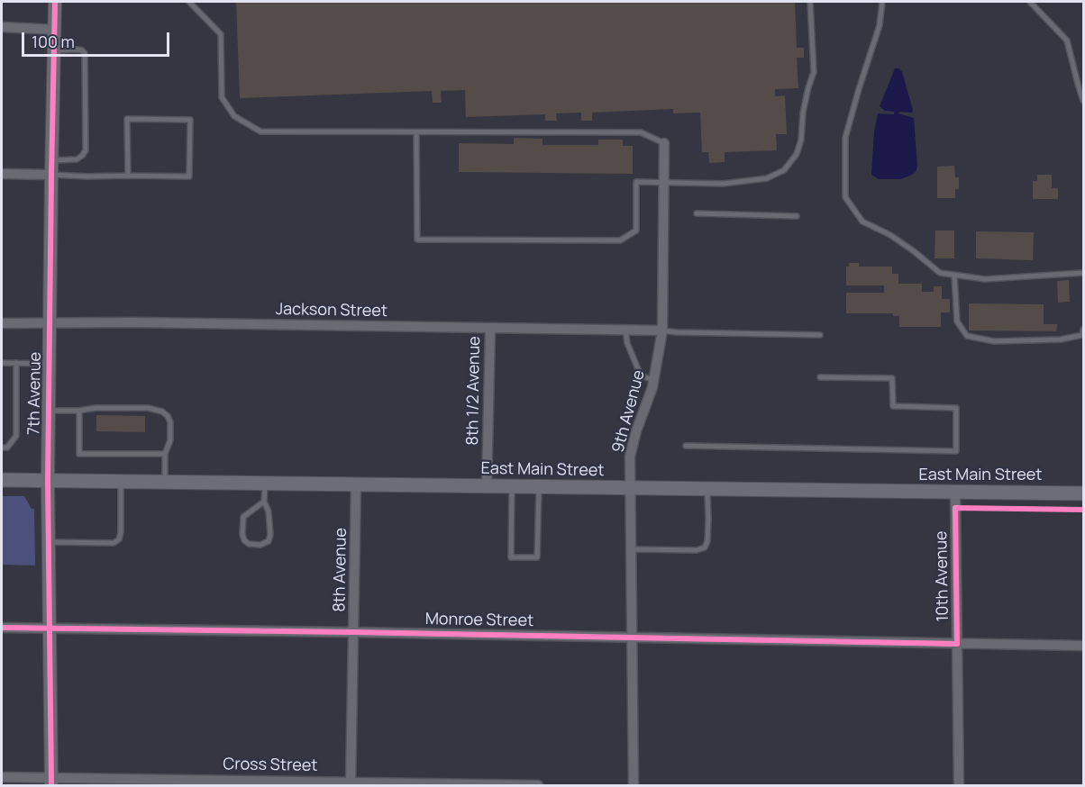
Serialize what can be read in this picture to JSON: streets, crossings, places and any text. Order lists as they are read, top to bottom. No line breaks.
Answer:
{"streets":{"main road":["East Main Street"],"street":["Jackson Street","8th 1/2 Avenue","7th Avenue","9th Avenue","8th Avenue","10th Avenue","Monroe Street","Cross Street"]},"crossings":[["Jackson Street","8th 1/2 Avenue"],["Jackson Street","7th Avenue"],["Jackson Street","9th Avenue"],["8th 1/2 Avenue","East Main Street"],["7th Avenue","East Main Street"],["7th Avenue","Monroe Street"],["7th Avenue","Cross Street"],["9th Avenue","East Main Street"],["9th Avenue","Monroe Street"],["East Main Street","8th Avenue"],["East Main Street","10th Avenue"],["8th Avenue","Monroe Street"],["8th Avenue","Cross Street"],["10th Avenue","Monroe Street"]],"scale_bar":"100 m"}
